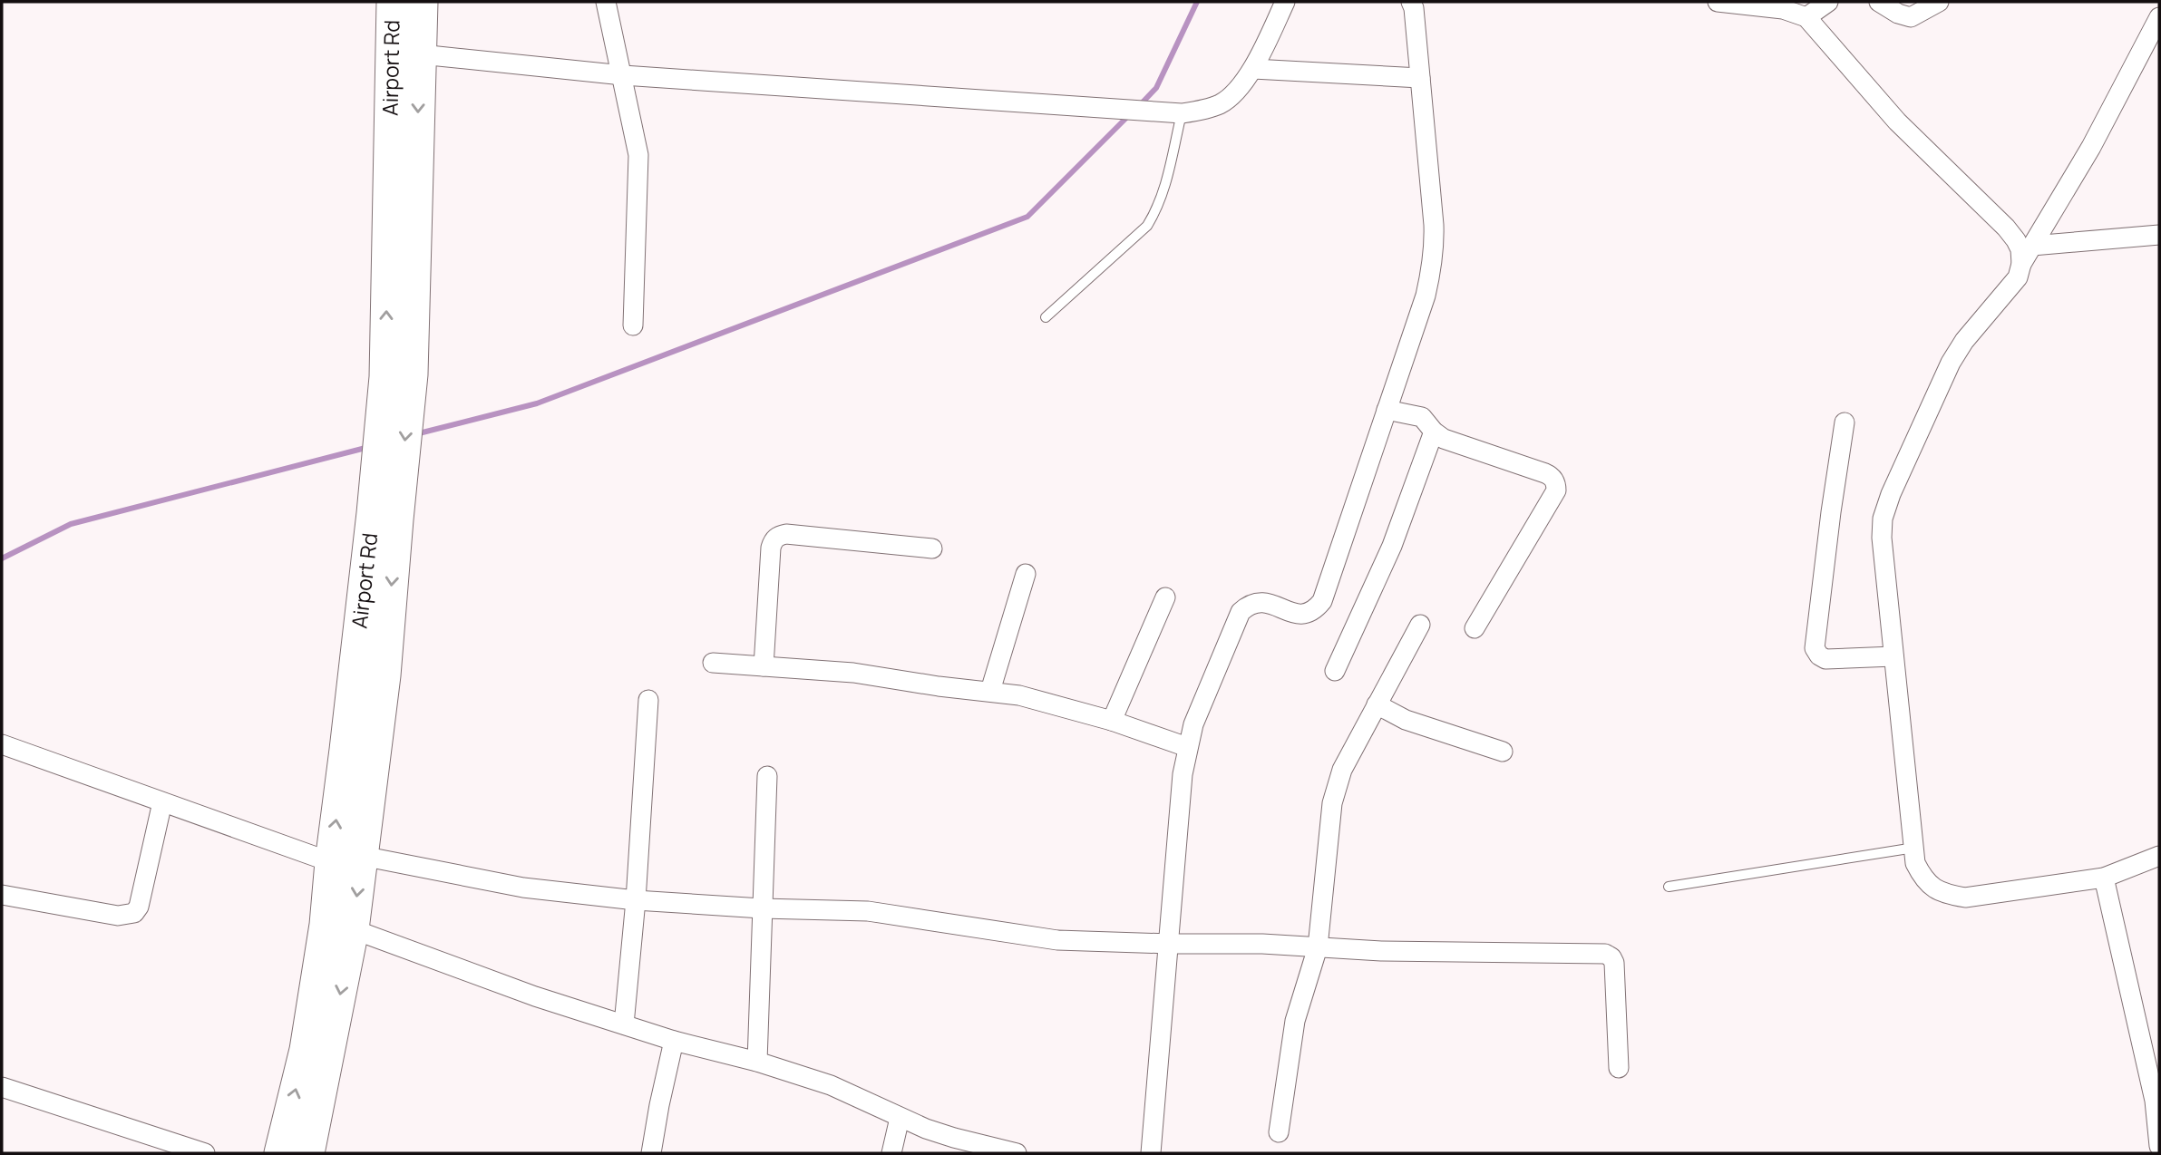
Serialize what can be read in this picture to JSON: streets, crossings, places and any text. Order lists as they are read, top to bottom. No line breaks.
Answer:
{"streets":{"main road":["Airport Rd"]}}
